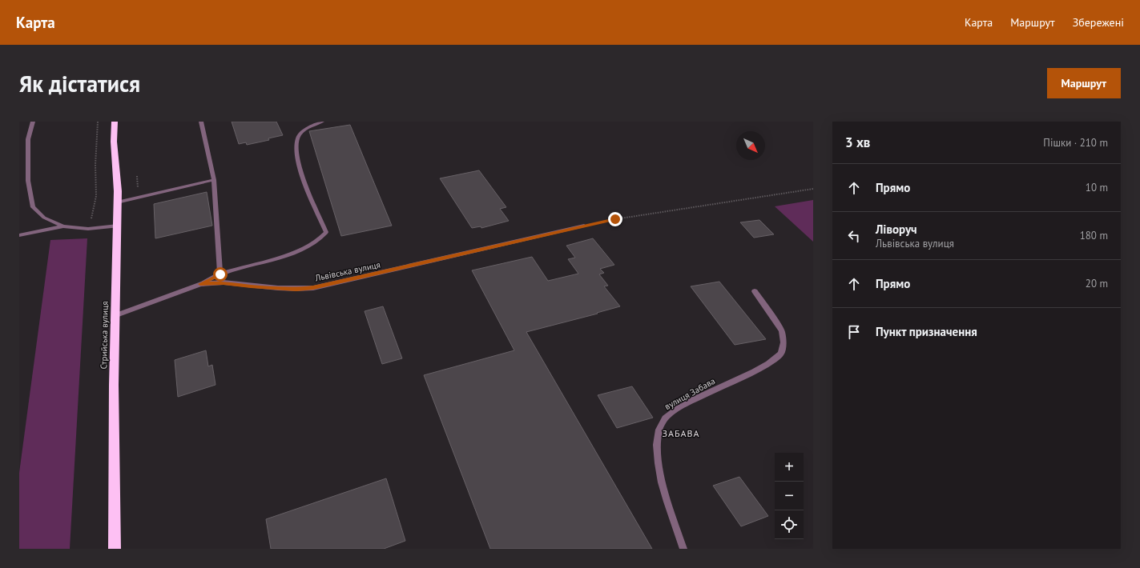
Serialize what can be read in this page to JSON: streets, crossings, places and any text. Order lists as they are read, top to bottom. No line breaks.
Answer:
{"streets":{"highway":["Стрийська вулиця"],"street":["Львівська вулиця","вулиця Забава"]},"crossings":[["Львівська вулиця","Стрийська вулиця"]],"districts":["ЗАБАВА"],"north":"bottom right","page":{"header":"Карта","nav":["Карта","Маршрут","Збережені"],"buttons":"Маршрут","title":"Як дістатися","heading":["3 хв","Пішки · 210 m"],"list":[["Прямо","10 m"],["Ліворуч","Львівська вулиця","180 m"],["Прямо","20 m"],"Пункт призначення"],"map_buttons":["+","−"]}}
